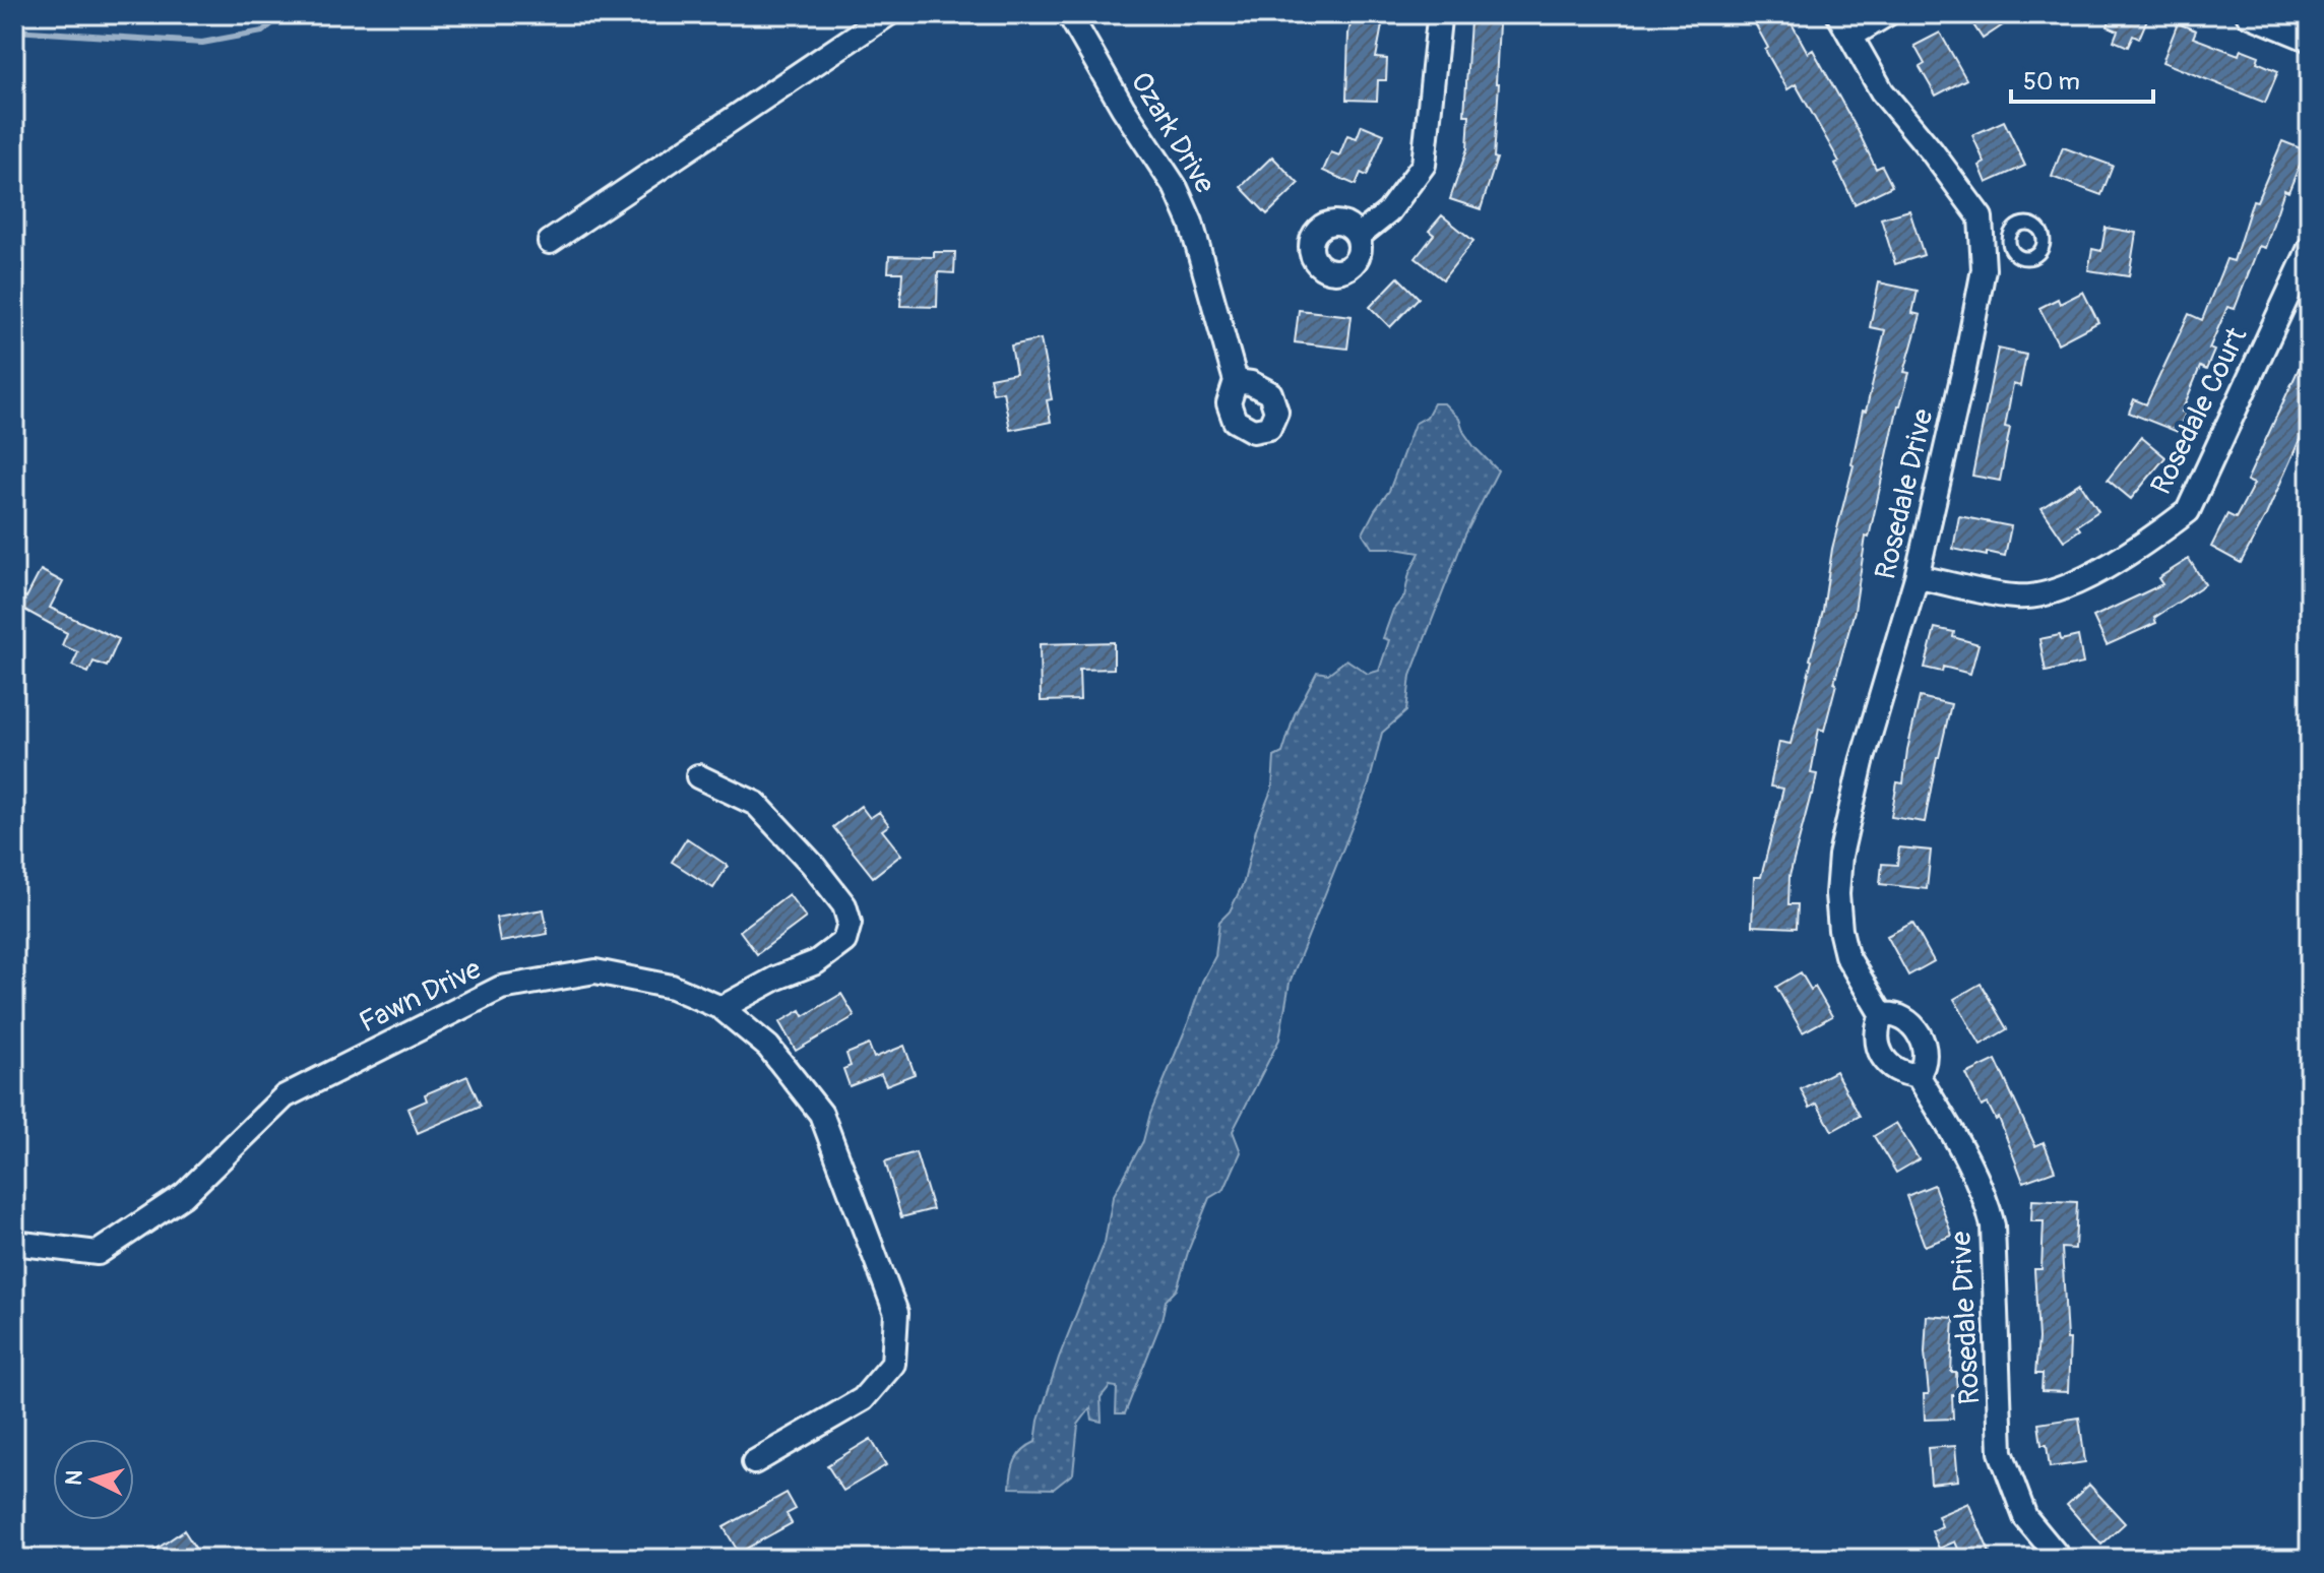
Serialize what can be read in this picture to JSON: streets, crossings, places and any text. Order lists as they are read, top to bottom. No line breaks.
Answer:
{"streets":{"street":["Ozark Drive","Rosedale Court","Rosedale Drive","Fawn Drive"]},"crossings":[["Rosedale Court","Rosedale Drive"]],"scale_bar":"50 m","north":"left"}
